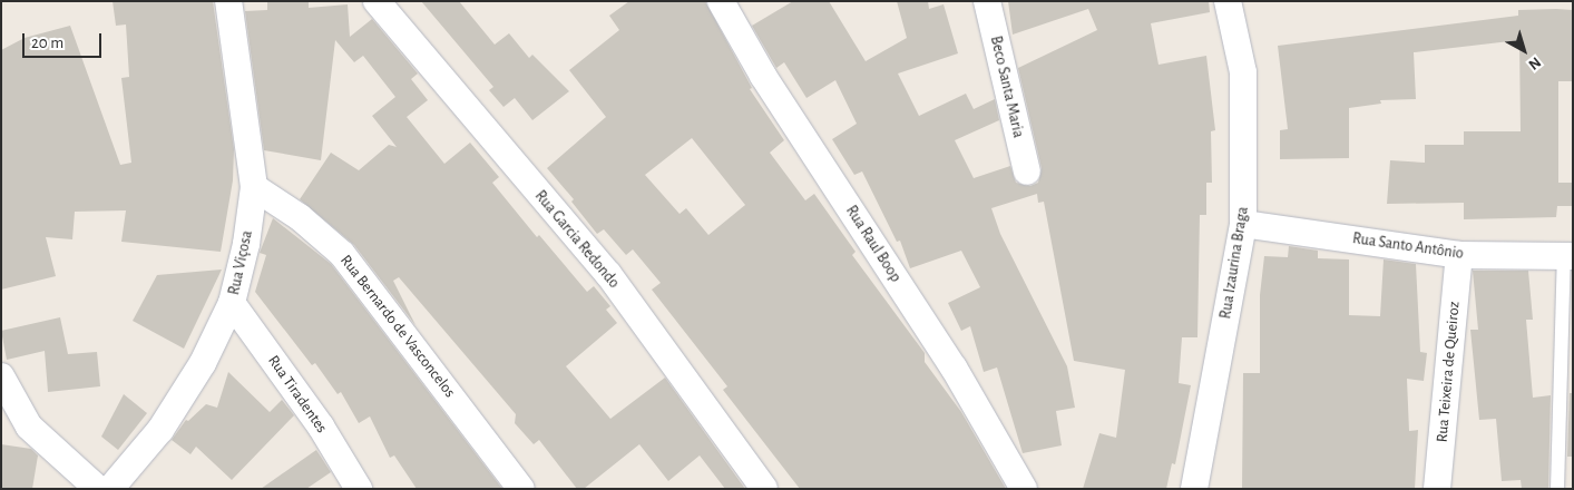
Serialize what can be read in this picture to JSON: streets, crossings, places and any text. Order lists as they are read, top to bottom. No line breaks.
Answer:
{"streets":{"street":["Beco Santa Maria","Rua Garcia Redondo","Rua Raul Boop","Rua Santo Antônio","Rua Viçosa","Rua Izaurina Braga","Rua Bernardo de Vasconcelos","Rua Teixeira de Queiroz","Rua Tiradentes"]},"crossings":[["Rua Santo Antônio","Rua Izaurina Braga"],["Rua Santo Antônio","Rua Teixeira de Queiroz"],["Rua Viçosa","Rua Bernardo de Vasconcelos"],["Rua Viçosa","Rua Tiradentes"]],"scale_bar":"20 m","north":"bottom right"}
